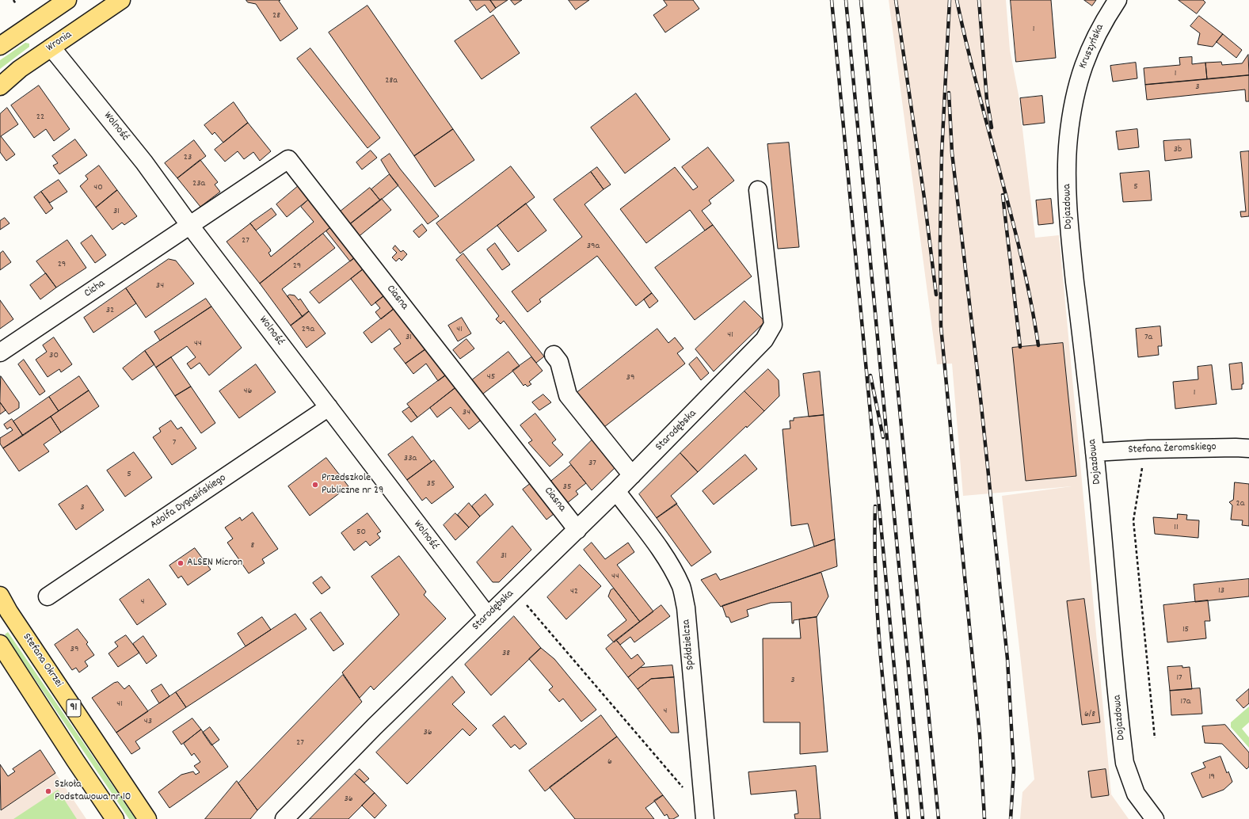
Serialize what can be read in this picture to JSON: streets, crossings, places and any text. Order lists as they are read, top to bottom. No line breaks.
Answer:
{"streets":{"main road":["Wronia","Stefana Okrzei","91"],"street":["Kruszyńska","Wolność","Dojazdowa","Cicha","Ciasna","Starodębska","Stefana Żeromskiego","Adolfa Dygasińskiego","Spółdzielcza"]},"crossings":[["Wronia","Wolność"],["Kruszyńska","Dojazdowa"],["Wolność","Cicha"],["Wolność","Ciasna"],["Wolność","Starodębska"],["Wolność","Adolfa Dygasińskiego"],["Dojazdowa","Stefana Żeromskiego"],["Cicha","Ciasna"],["Ciasna","Starodębska"],["Starodębska","Spółdzielcza"]],"places":["Przedszkole Publiczne nr 29","ALSEN Micron","Szkoła Podstawowa nr 10"],"house_numbers":["28","1","1","28a","3","22","3b","23","23a","5","40","31","27","39a","29","29","34","32","29a","41","41","31","7a","44","30","45","39","46","1","34","7","33a","37","5","35","35","2a","3","11","50","8","31","44","13","42","4","15","39","38","17","3","17a","41","4","6/8","43","36","27","6","19","36"]}
